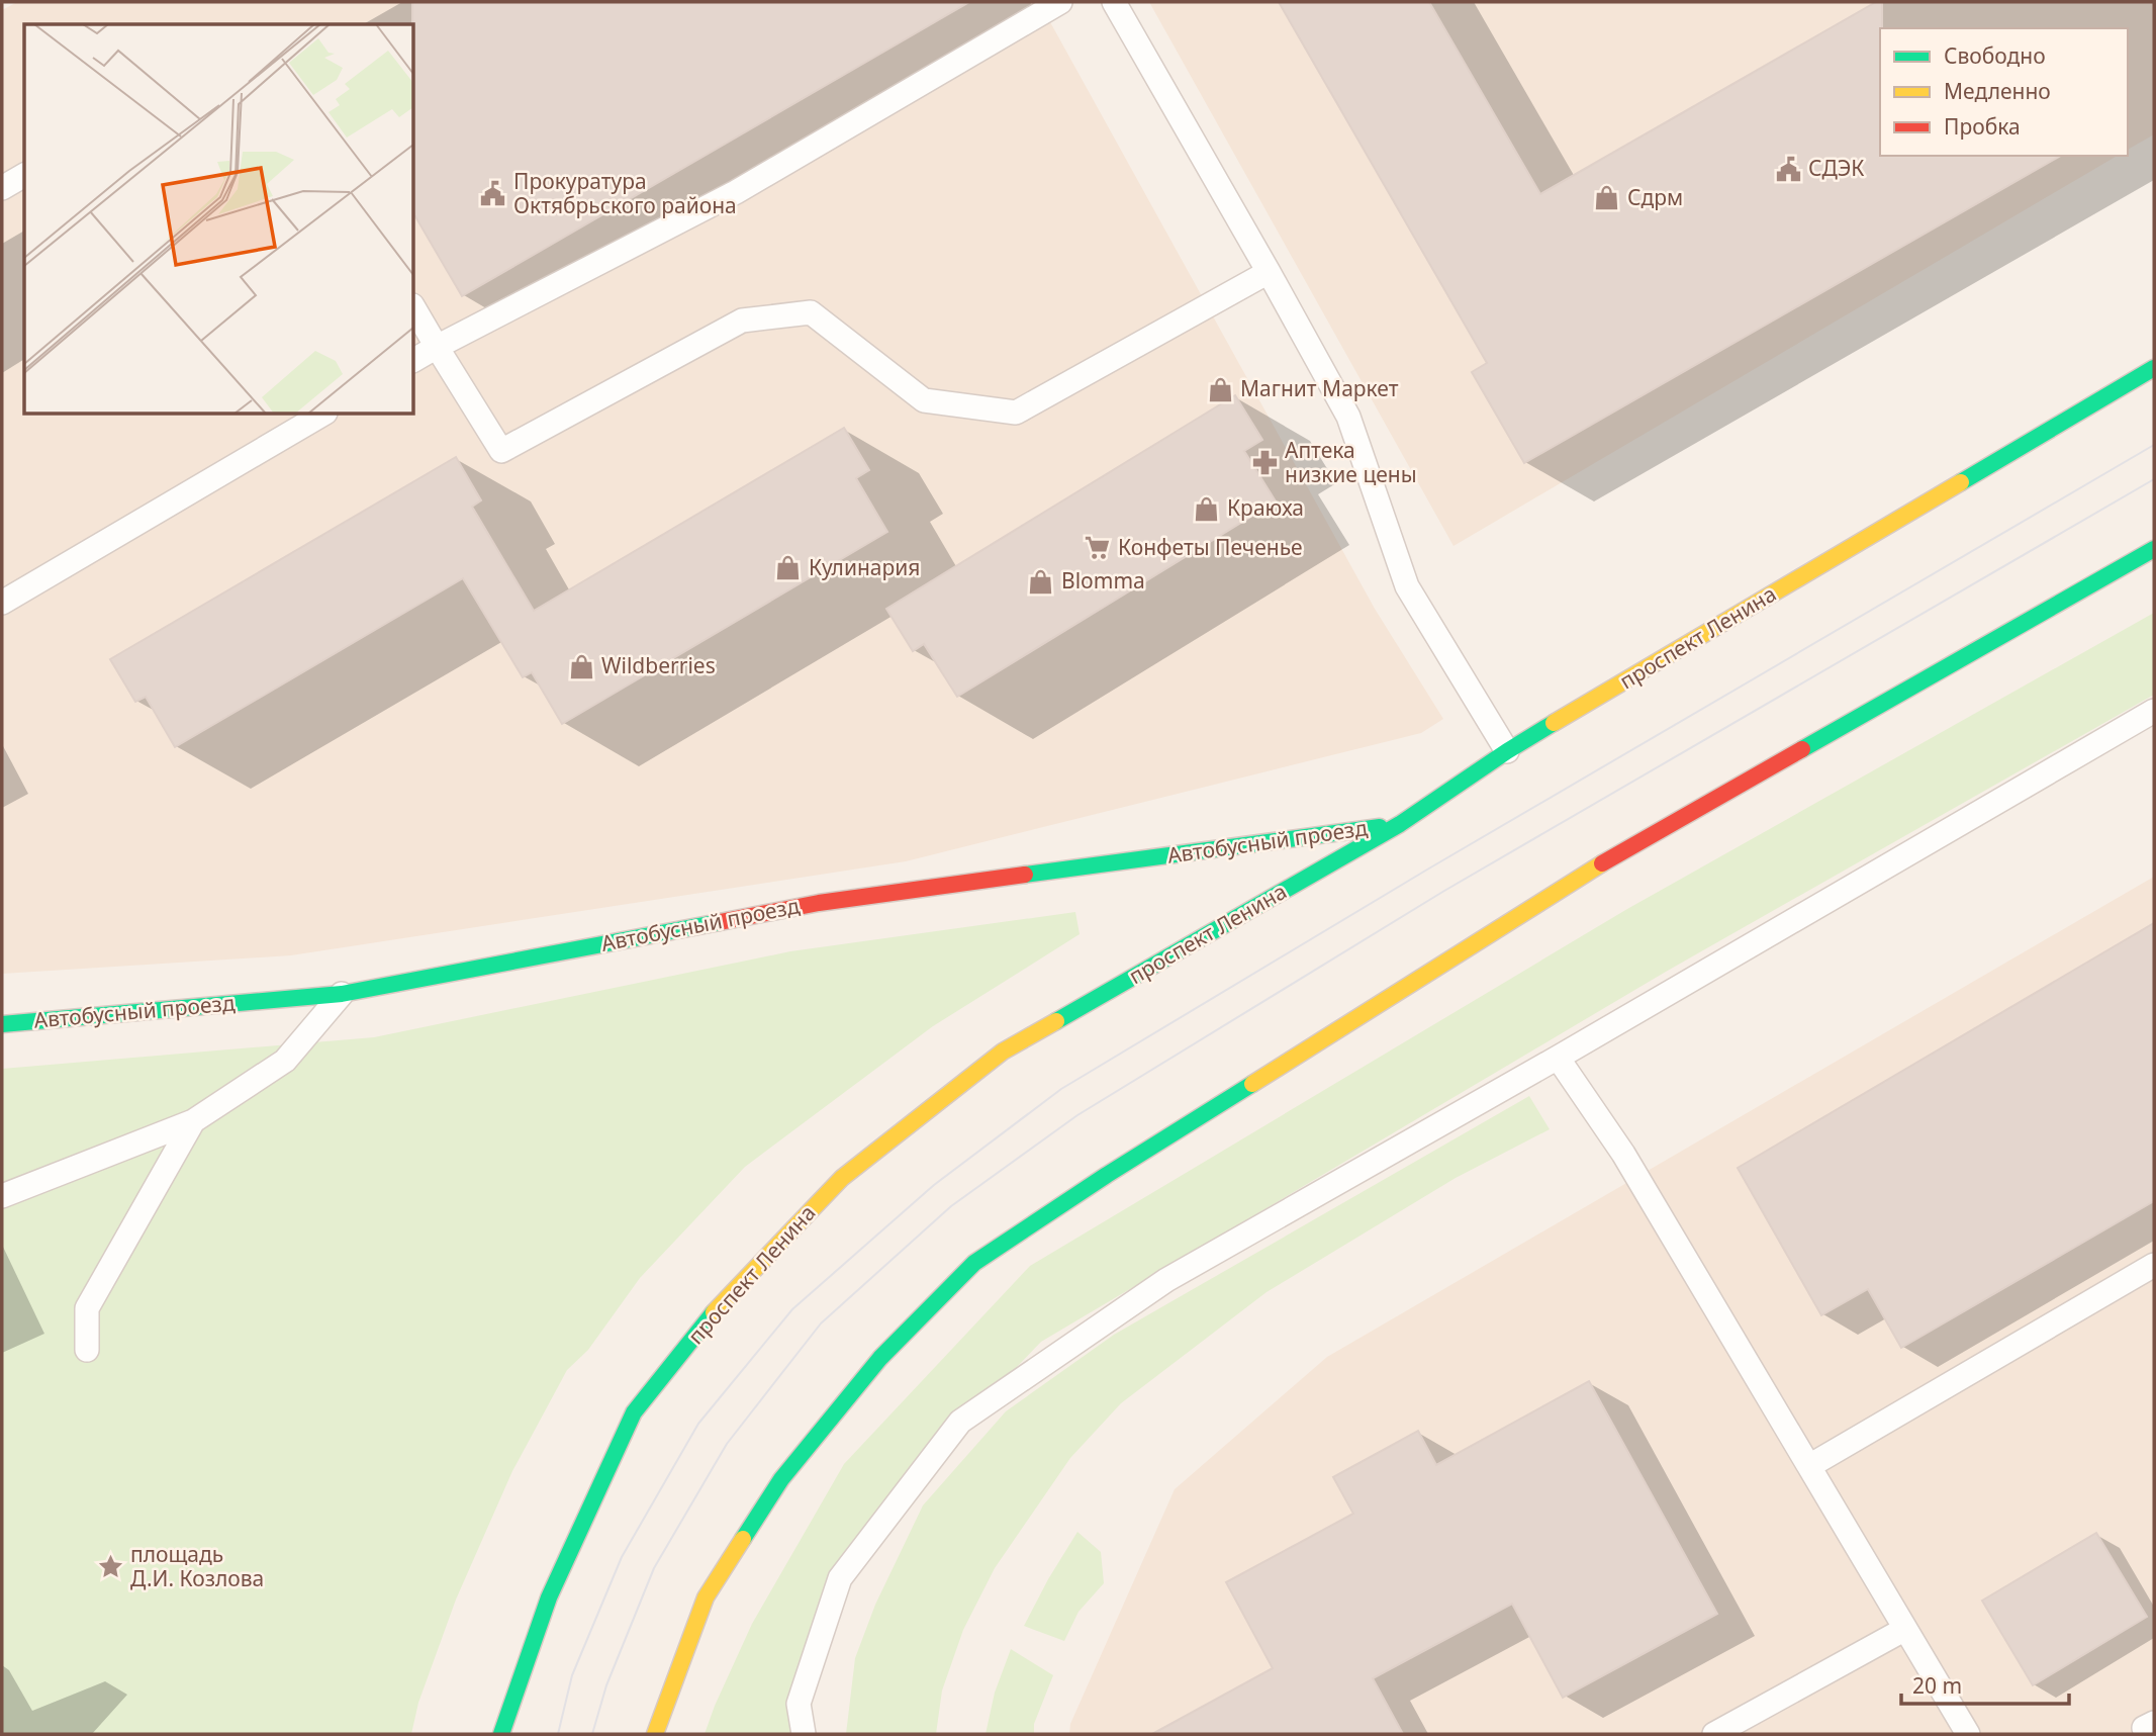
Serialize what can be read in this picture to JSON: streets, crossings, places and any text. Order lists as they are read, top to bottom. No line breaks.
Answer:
{"streets":{"main road":["проспект Ленина","Автобусный проезд"]},"crossings":[["проспект Ленина","Автобусный проезд"]],"places":{"public building":["СДЭК","Прокуратура Октябрьского района"],"shop":["Сдрм","Магнит Маркет","Краюха","Кулинария","Blomma","Wildberries"],"pharmacy":["Аптека низкие цены"],"supermarket":["Конфеты Печенье"],"place":["площадь Д.И. Козлова"]},"legend":["Свободно","Медленно","Пробка"],"scale_bar":"20 m"}
